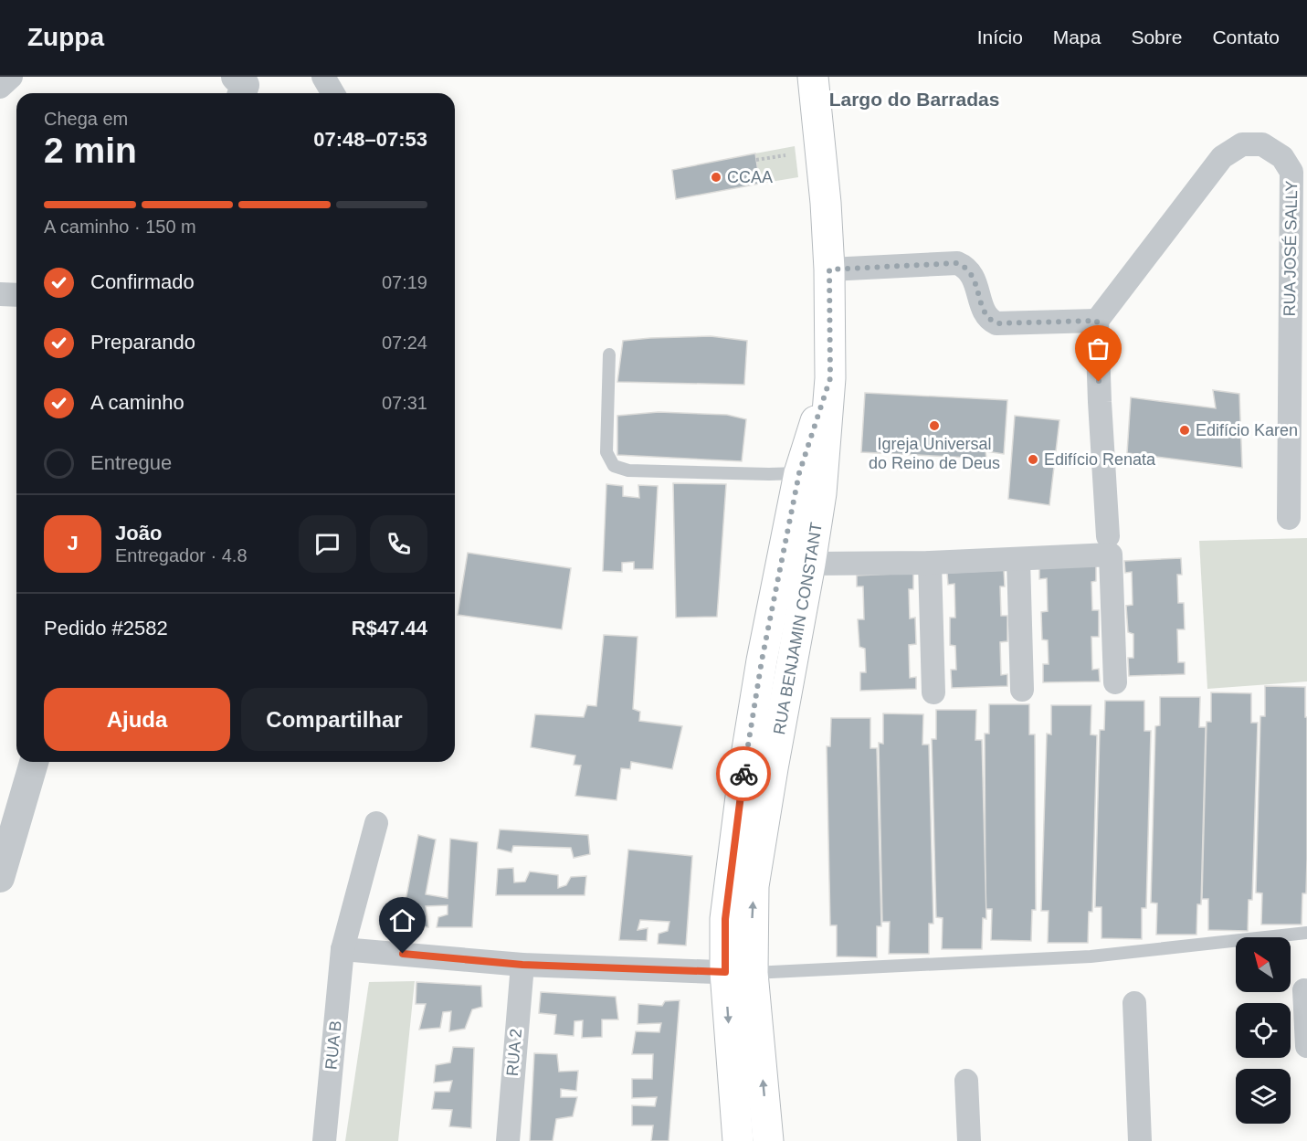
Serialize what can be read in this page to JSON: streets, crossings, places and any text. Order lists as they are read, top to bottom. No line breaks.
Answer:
{"streets":{"main road":["RUA BENJAMIN CONSTANT"],"street":["RUA JOSÉ SALLY","RUA B","RUA 2"]},"districts":["Largo do Barradas"],"places":["CCAA","Igreja Universal do Reino de Deus","Edifício Karen","Edifício Renata"],"north":"top left","page":{"header":"Zuppa","nav":["Início","Mapa","Sobre","Contato"],"heading":["2 min","Chega em","07:48–07:53"],"panel":["João","Entregador · 4.8","Pedido #2582","R$47.44"],"bar":"A caminho · 150 m","list":[["Confirmado","07:19"],["Preparando","07:24"],["A caminho","07:31"],"Entregue"],"round":"J","buttons":["Ajuda","Compartilhar"]}}
